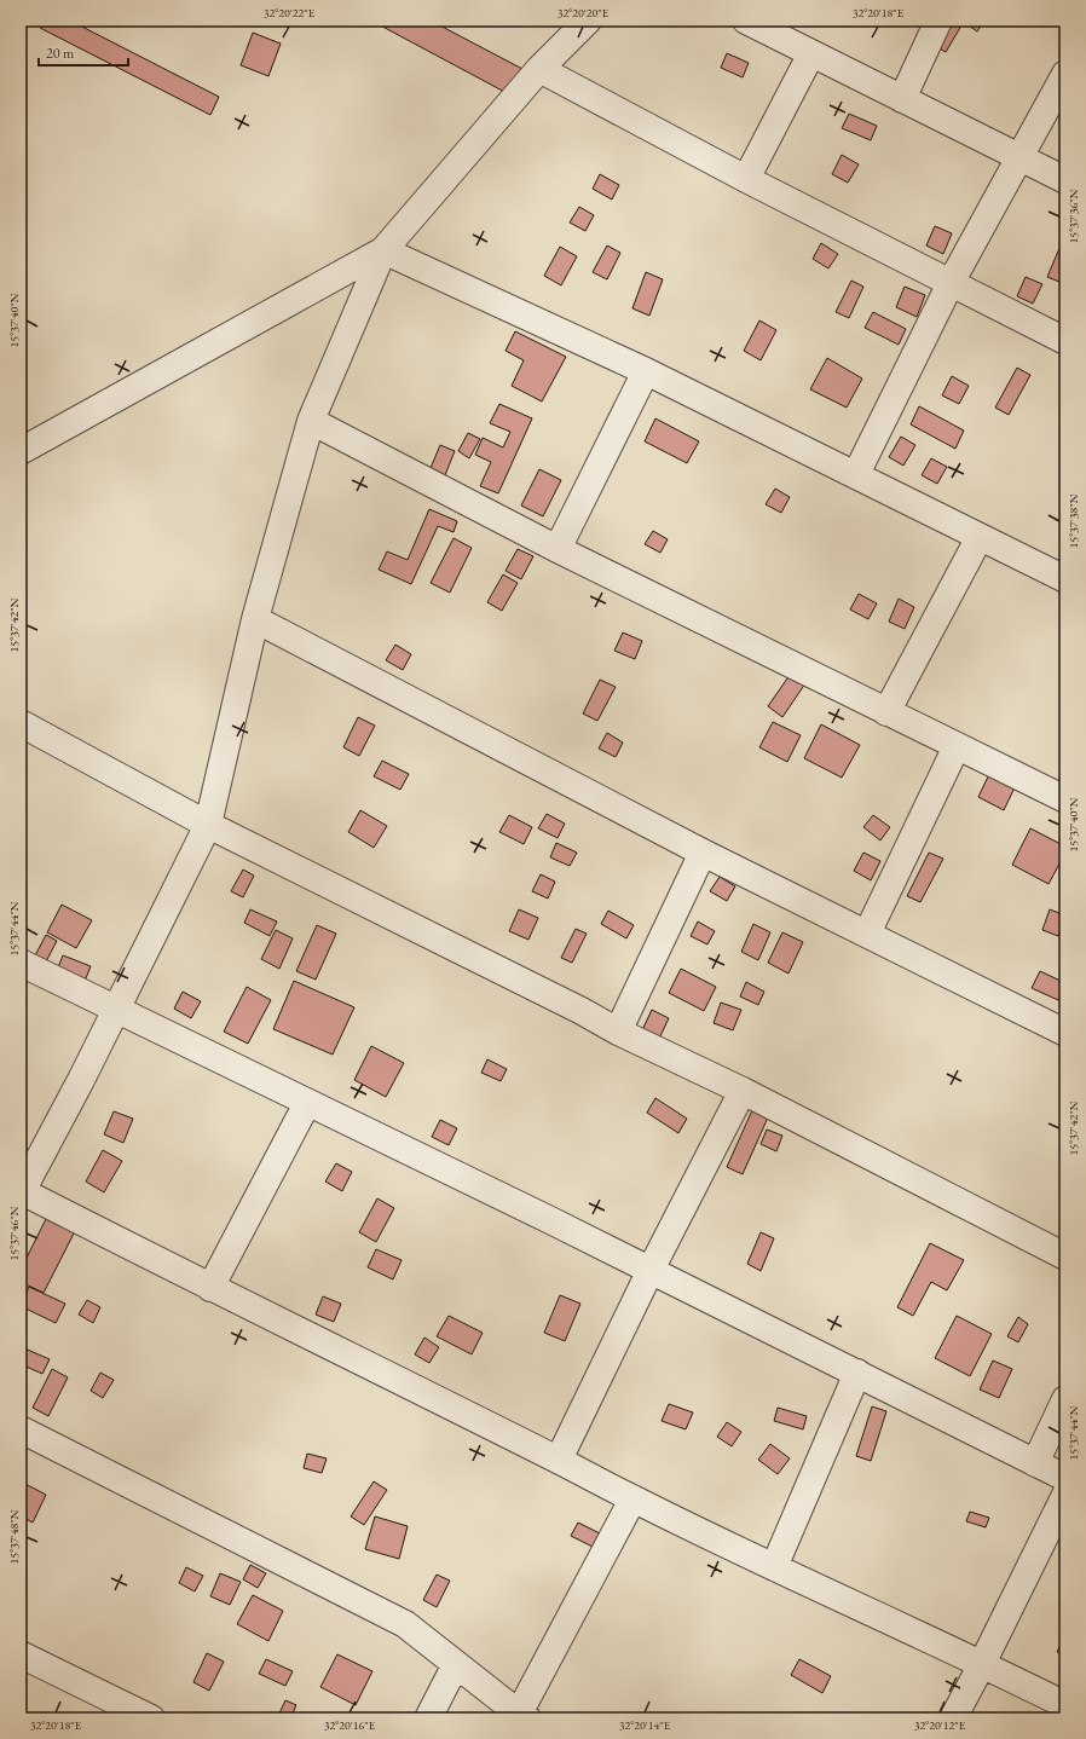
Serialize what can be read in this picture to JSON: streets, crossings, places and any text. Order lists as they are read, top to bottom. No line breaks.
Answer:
{"scale_bar":"20 m","coordinates":["32°20'22\"E","32°20'20\"E","32°20'18\"E","15°37'36\"N","15°37'40\"N","15°37'38\"N","15°37'42\"N","15°37'44\"N","15°37'46\"N","15°37'48\"N","32°20'16\"E","32°20'14\"E","32°20'12\"E"]}
